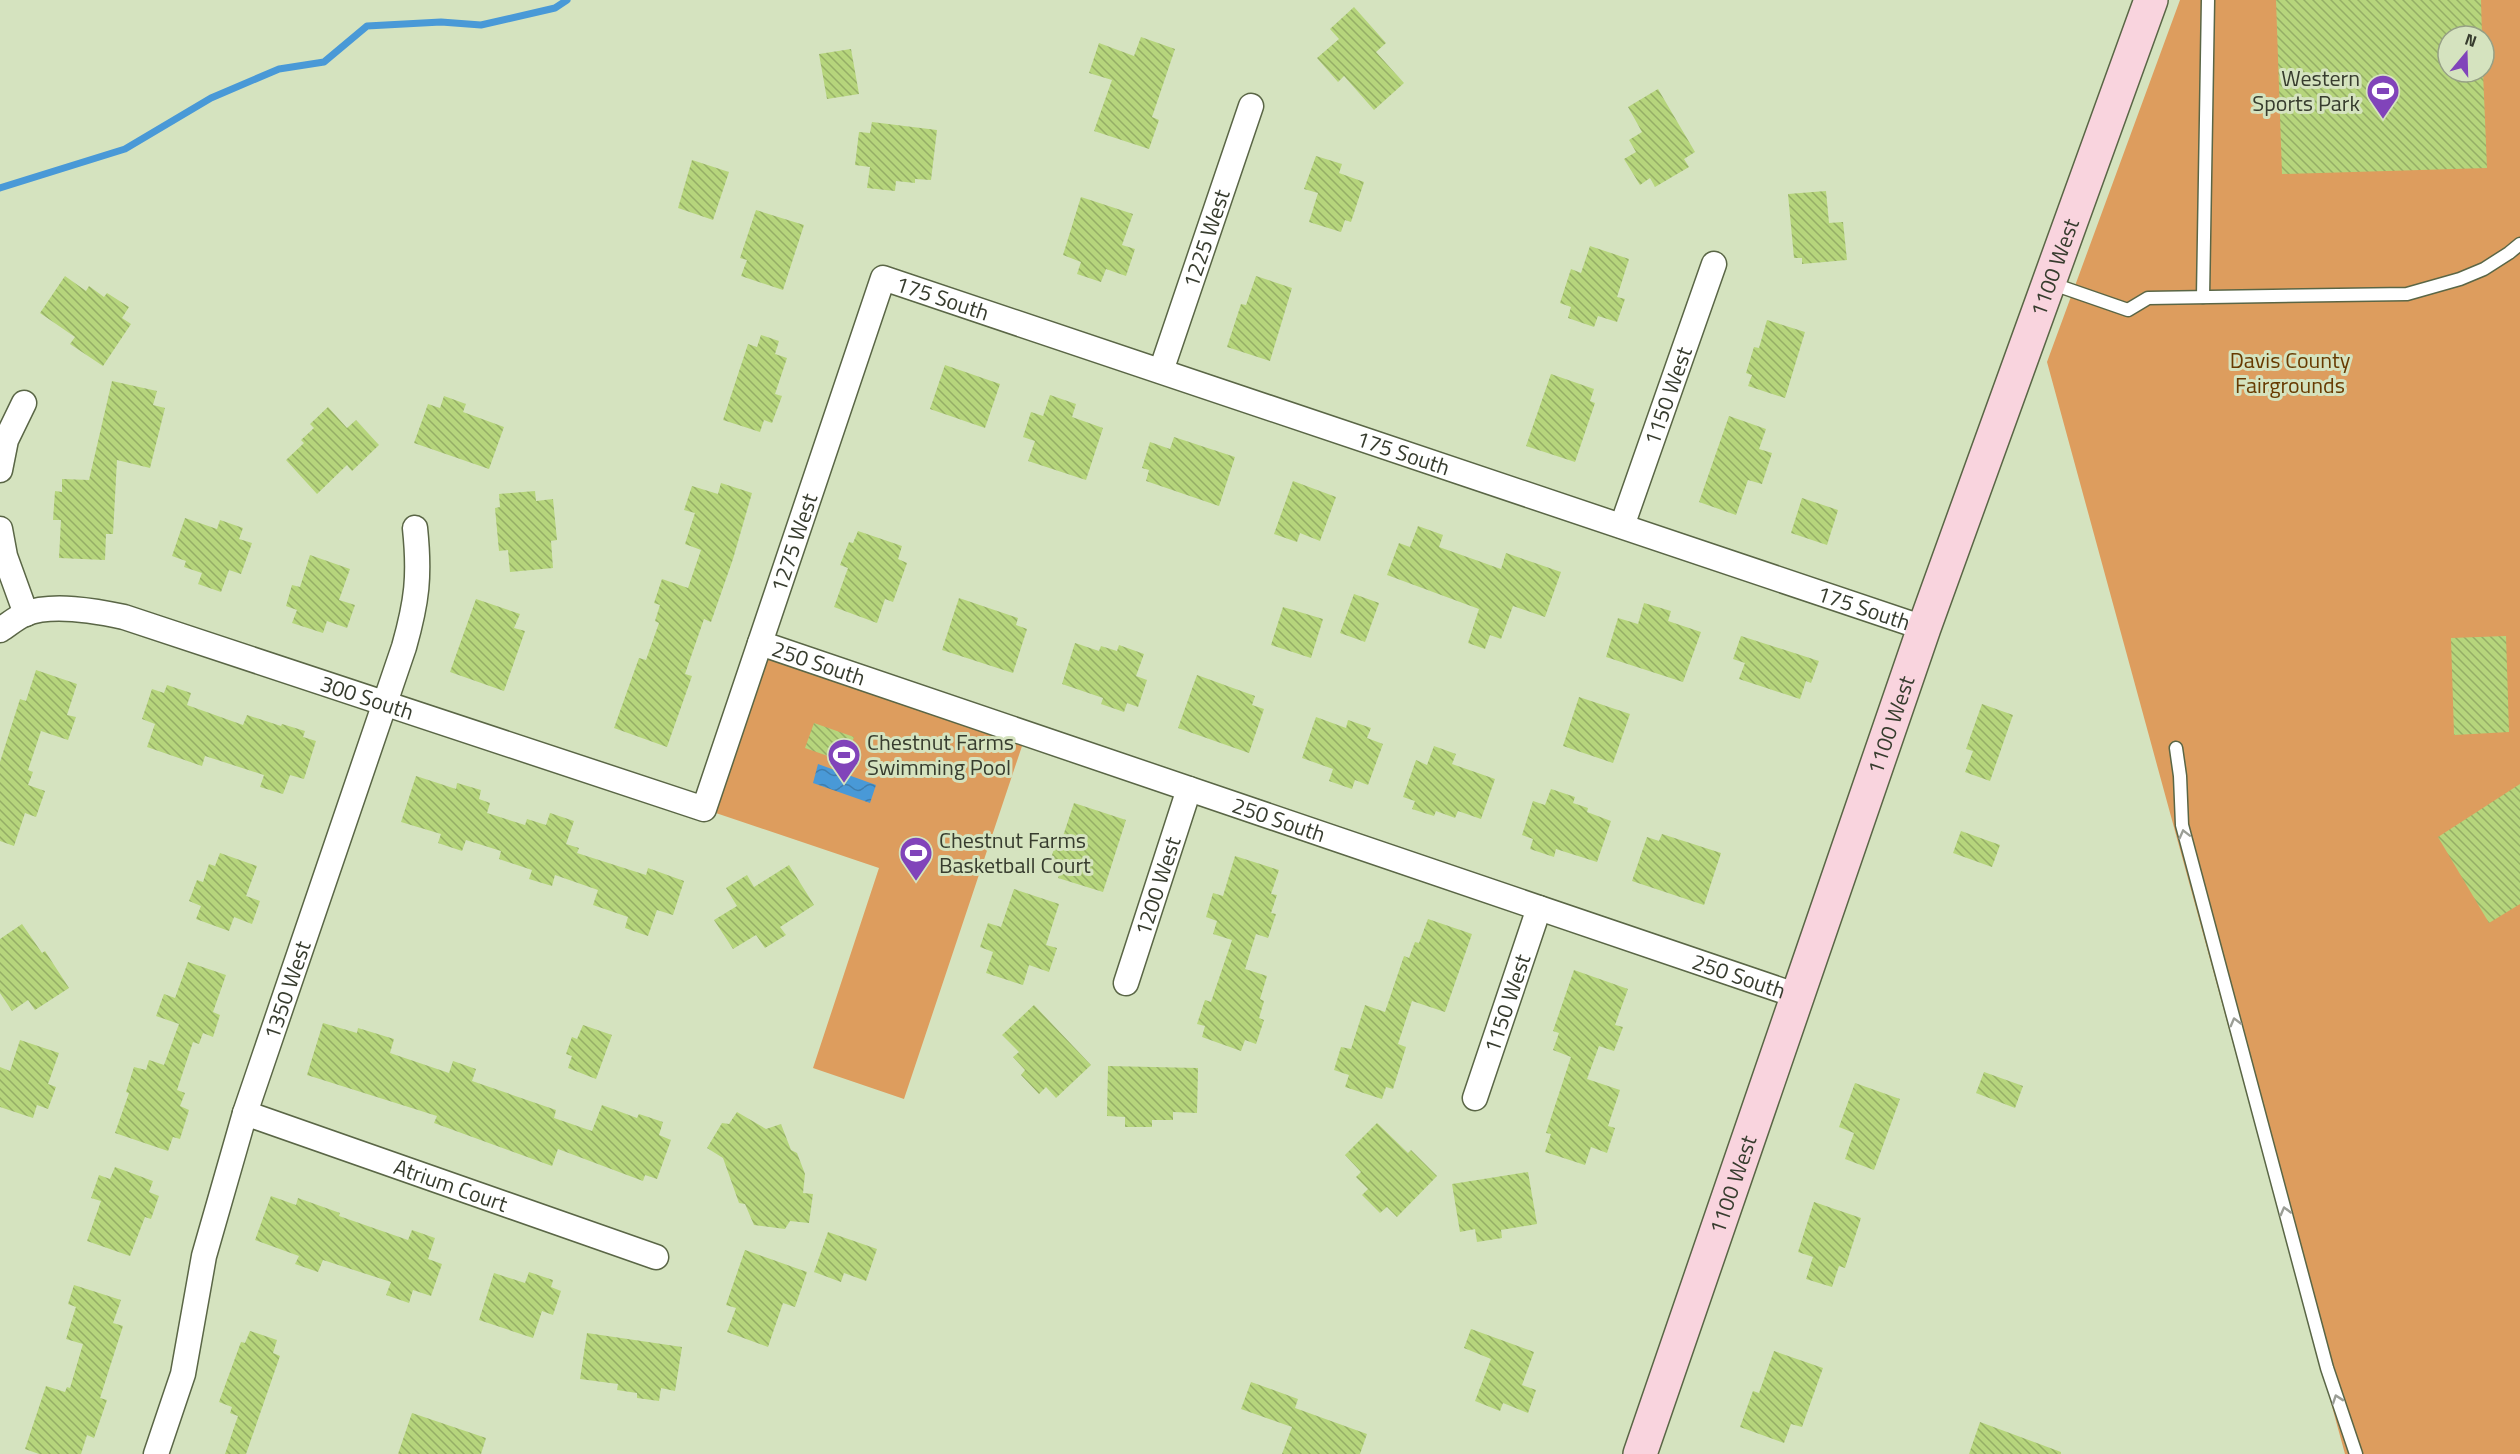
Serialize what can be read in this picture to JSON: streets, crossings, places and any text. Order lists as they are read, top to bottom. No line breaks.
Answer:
{"streets":{"street":["1225 West","1100 West","175 South","1150 West","1275 West","250 South","300 South","1200 West","1350 West","Atrium Court"]},"crossings":[["1225 West","175 South"],["1100 West","175 South"],["1100 West","250 South"],["175 South","1150 West"],["175 South","1275 West"],["1150 West","250 South"],["1275 West","250 South"],["1275 West","300 South"],["250 South","1200 West"],["300 South","1350 West"],["1350 West","Atrium Court"]],"parks":["Davis County Fairgrounds"],"places":{"sports":["Western Sports Park","Chestnut Farms Swimming Pool","Chestnut Farms Basketball Court"]},"north":"top"}
